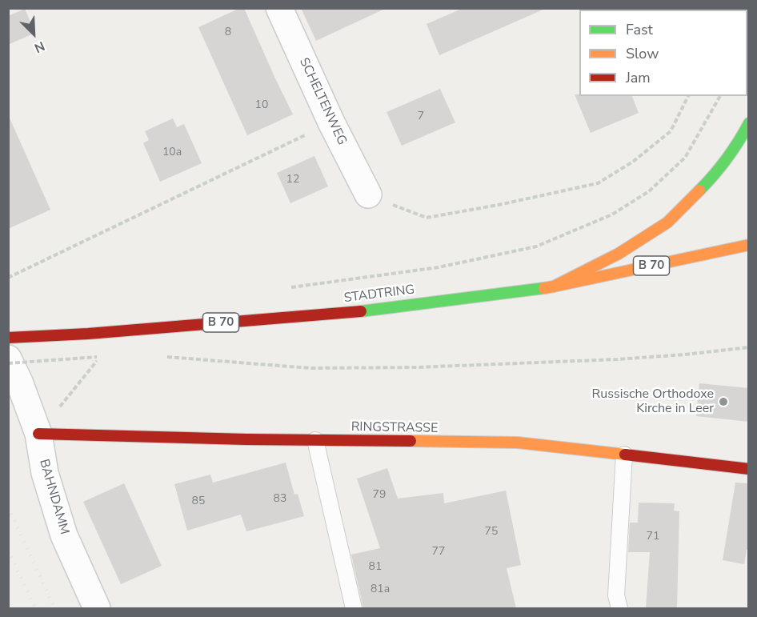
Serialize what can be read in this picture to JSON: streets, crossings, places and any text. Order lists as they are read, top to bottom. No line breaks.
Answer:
{"streets":{"main road":["B 70","STADTRING","RINGSTRASSE"],"street":["SCHELTENWEG","BAHNDAMM"]},"crossings":[["B 70","STADTRING"],["RINGSTRASSE","BAHNDAMM"]],"places":["Russische Orthodoxe Kirche in Leer"],"house_numbers":["8","10","7","10a","12","79","83","85","75","71","77","81","81a"],"legend":["Fast","Slow","Jam"],"north":"bottom right"}
